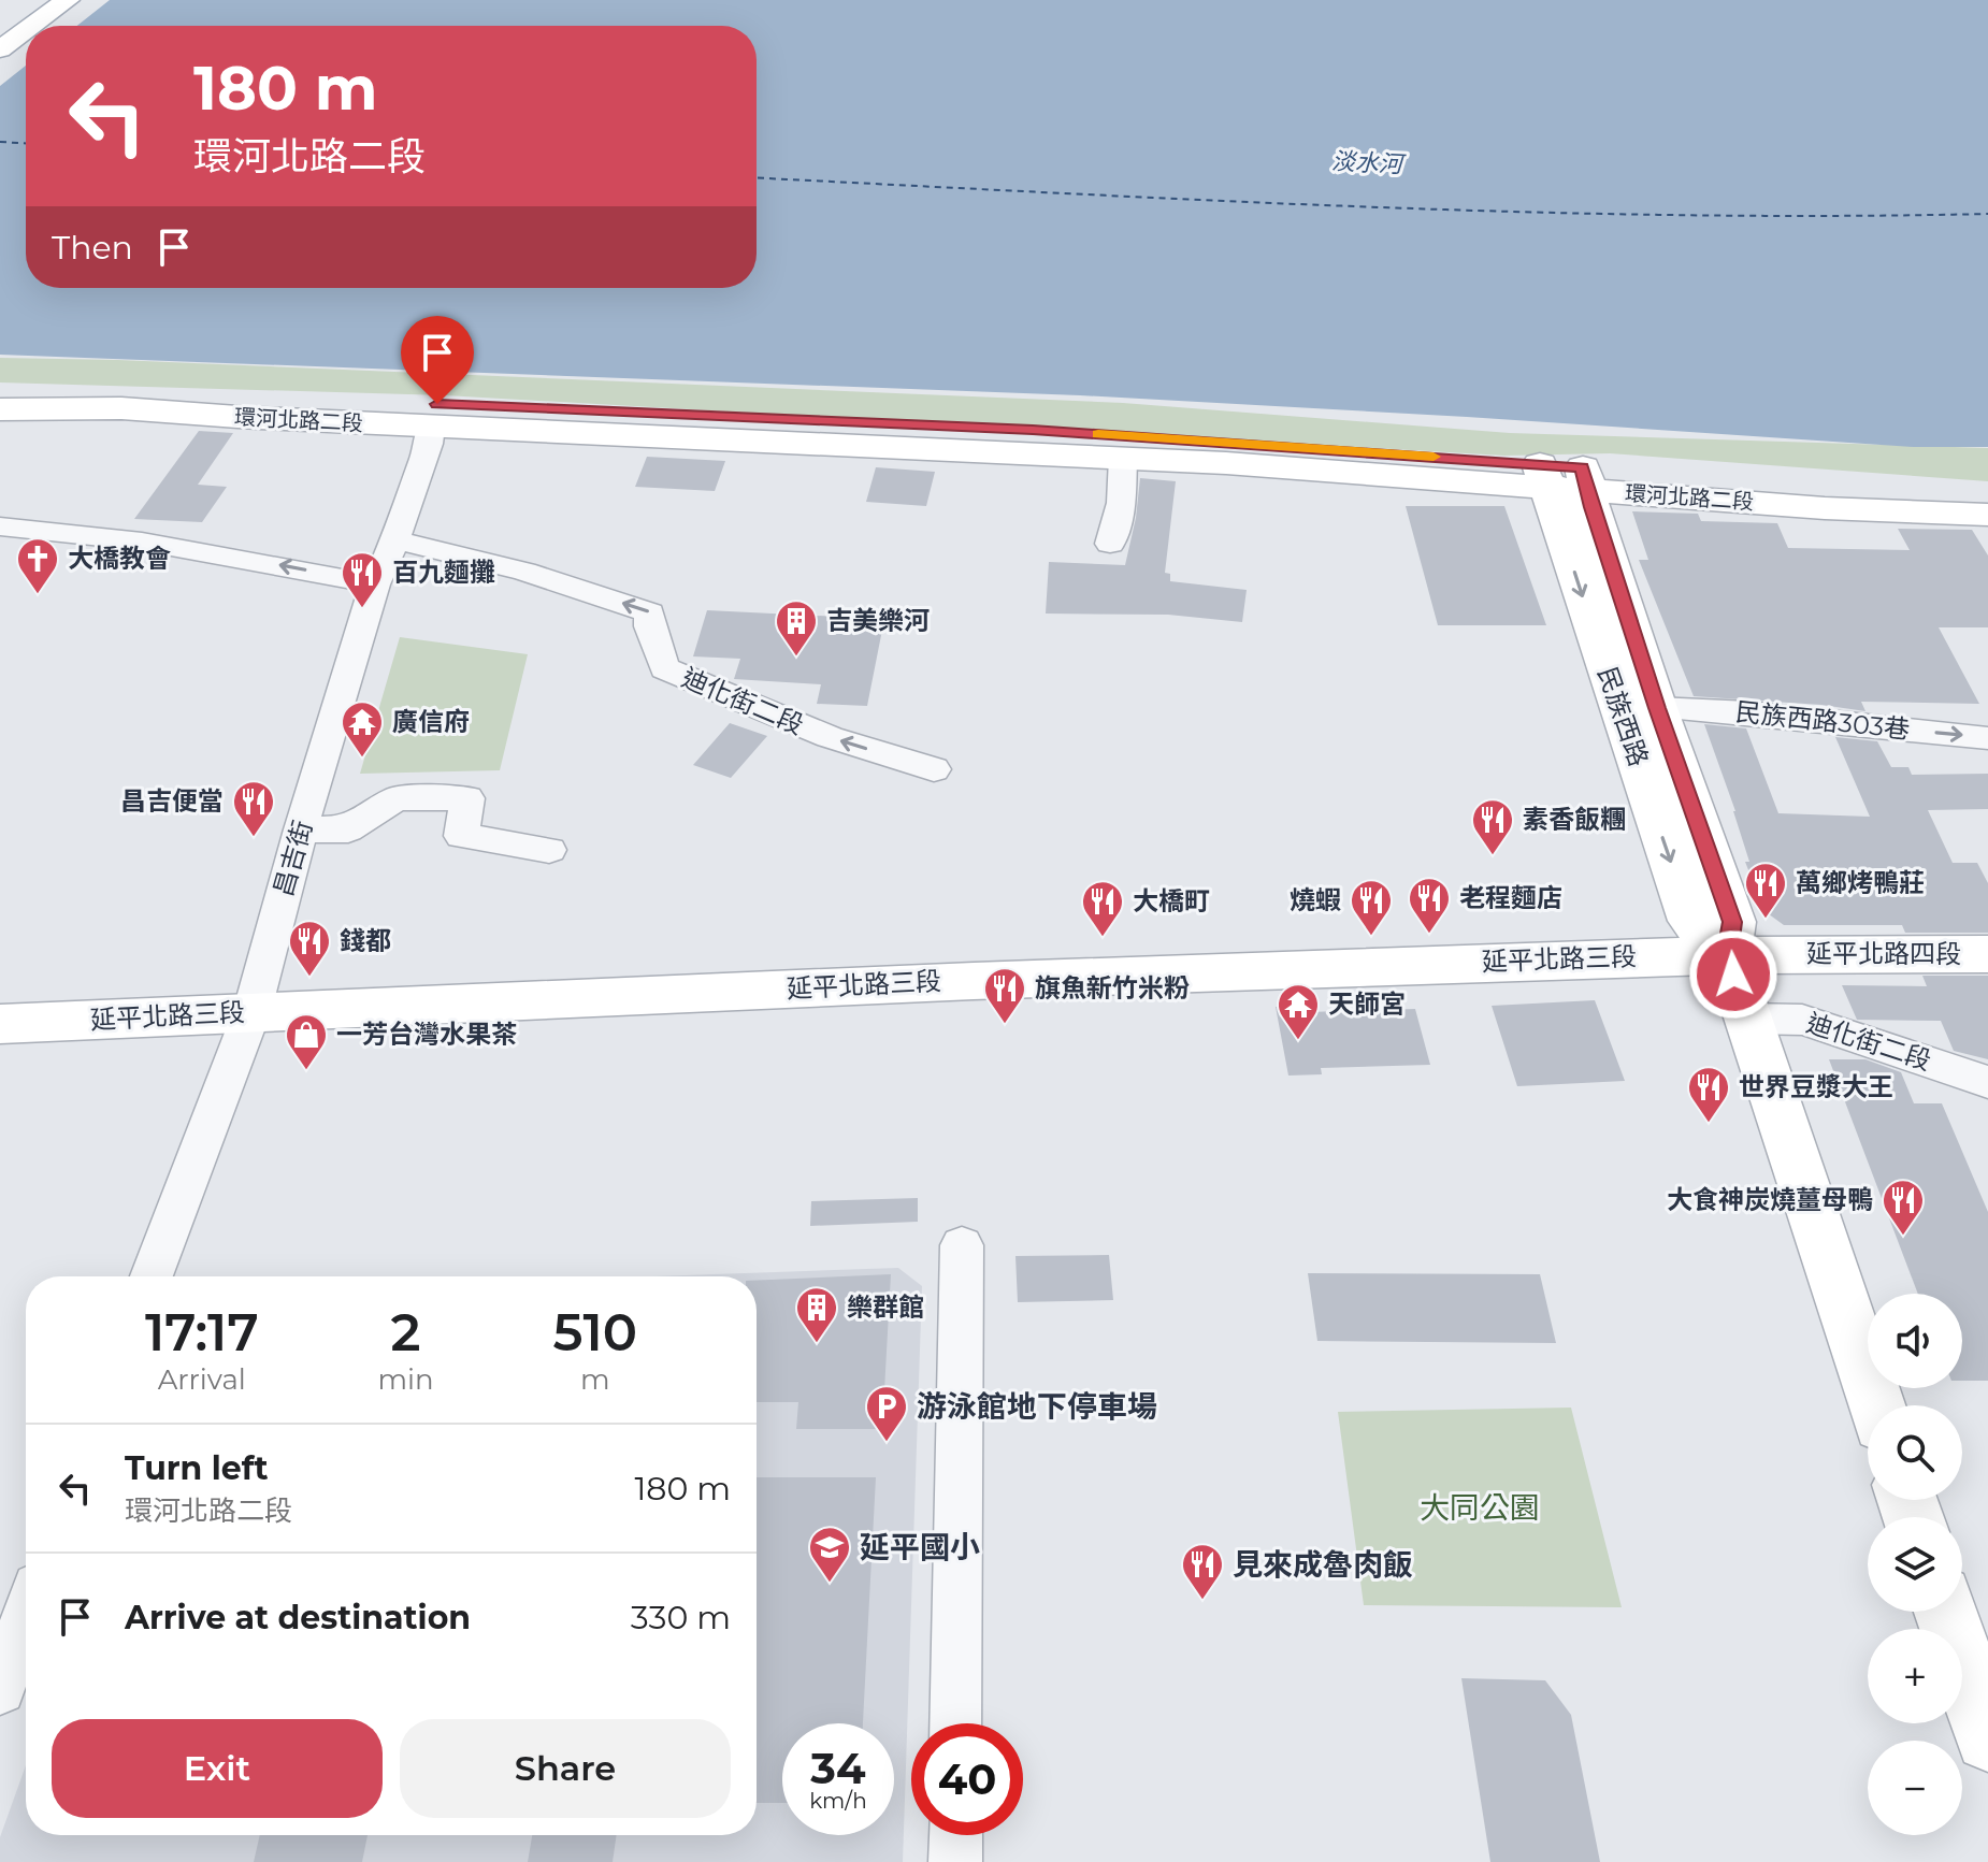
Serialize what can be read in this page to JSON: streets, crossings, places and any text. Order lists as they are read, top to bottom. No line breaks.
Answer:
{"streets":{"main road":["環河北路二段","民族西路","延平北路四段","延平北路三段"],"street":["迪化街二段","民族西路303巷","昌吉街"]},"crossings":[["環河北路二段","民族西路"],["環河北路二段","昌吉街"],["迪化街二段","民族西路"],["迪化街二段","昌吉街"],["民族西路","民族西路303巷"],["民族西路","延平北路四段"],["民族西路","延平北路三段"],["昌吉街","延平北路三段"],["延平北路四段","延平北路三段"]],"one_way":["迪化街二段","民族西路303巷"],"water":["淡水河"],"parks":["大同公園"],"places":{"church":["大橋教會"],"restaurant":["百九麵攤","昌吉便當","素香飯糰","萬鄉烤鴨莊","老程麵店","燒蝦","大橋町","錢都","旗魚新竹米粉","世界豆漿大王","大食神炭燒薑母鴨","見來成魯肉飯"],"building":["吉美樂河","樂群館"],"temple":["廣信府","天師宮"],"shop":["一芳台灣水果茶"],"parking":["游泳館地下停車場"],"school or university":["延平國小"]},"page":{"turn":["180 m","環河北路二段"],"then":"Then","eta":["17:17","Arrival","2","min","510","m"],"map_buttons":["+","−"],"list":[{"name":"Turn left","note":"環河北路二段","value":"180 m"},{"name":"Arrive at destination","value":"330 m"}],"buttons":["Exit","Share"],"speed":"34 km/h","limit":"40"}}
